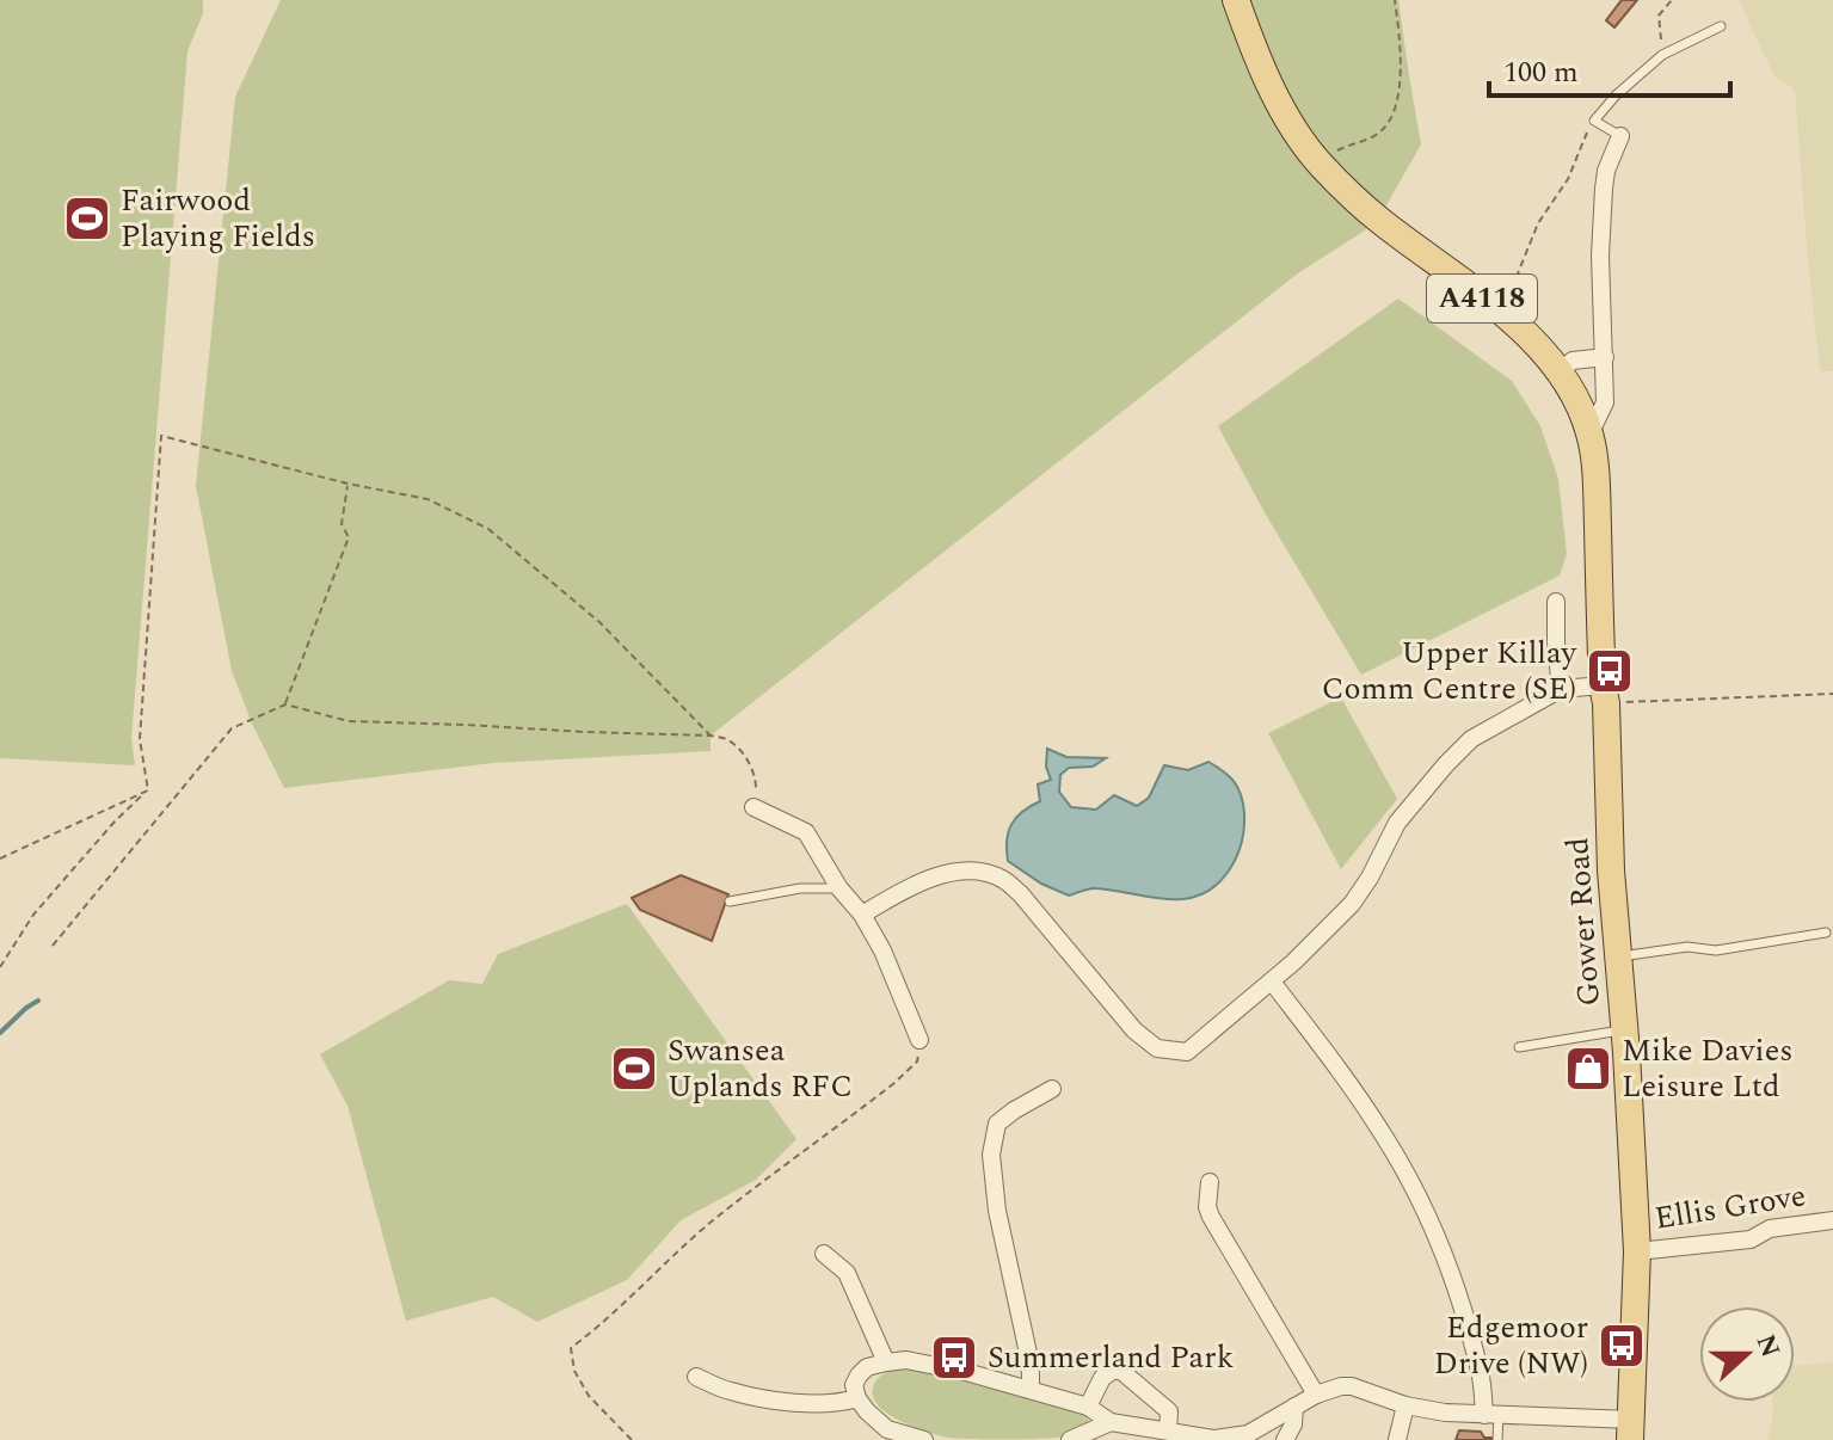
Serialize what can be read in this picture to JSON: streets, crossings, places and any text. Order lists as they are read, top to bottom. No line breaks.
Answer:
{"streets":{"main road":["A4118","Gower Road"],"street":["Ellis Grove"]},"crossings":[["A4118","Gower Road"],["Gower Road","Ellis Grove"]],"places":{"sports":["Fairwood Playing Fields","Swansea Uplands RFC"],"bus stop":["Upper Killay Comm Centre (SE)","Edgemoor Drive (NW)","Summerland Park"],"shop":["Mike Davies Leisure Ltd"]},"scale_bar":"100 m","north":"right"}
